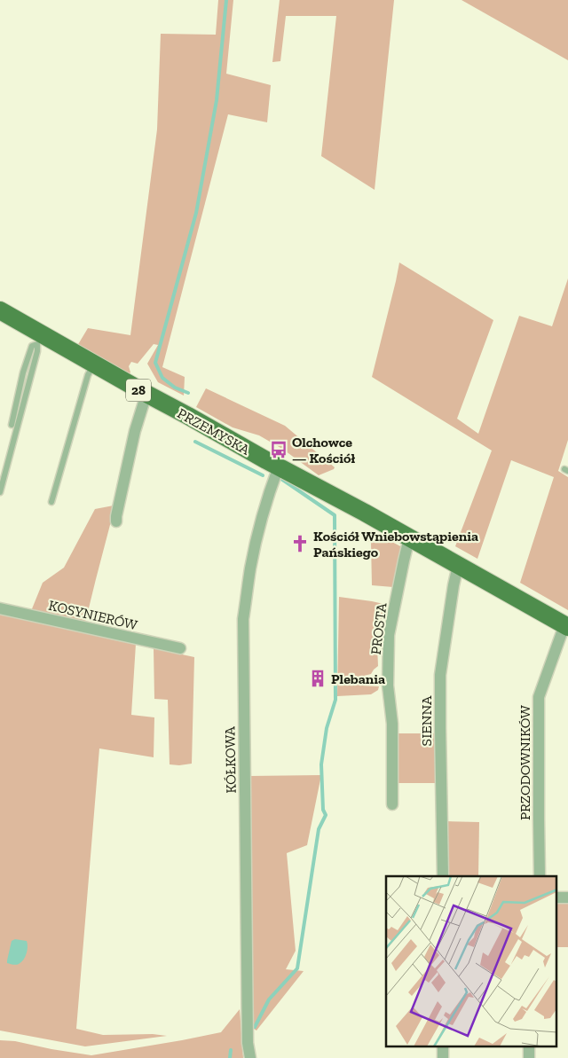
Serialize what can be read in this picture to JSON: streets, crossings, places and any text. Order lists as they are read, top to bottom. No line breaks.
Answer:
{"streets":{"main road":["28","PRZEMYSKA"],"street":["KOSYNIERÓW","PROSTA","SIENNA","KÓŁKOWA","PRZODOWNIKÓW"]},"crossings":[["PRZEMYSKA","PROSTA"],["PRZEMYSKA","SIENNA"],["PRZEMYSKA","KÓŁKOWA"],["PRZEMYSKA","PRZODOWNIKÓW"]],"places":{"bus stop":["Olchowce — Kościół"],"church":["Kościół Wniebowstąpienia Pańskiego"],"building":["Plebania"]}}
